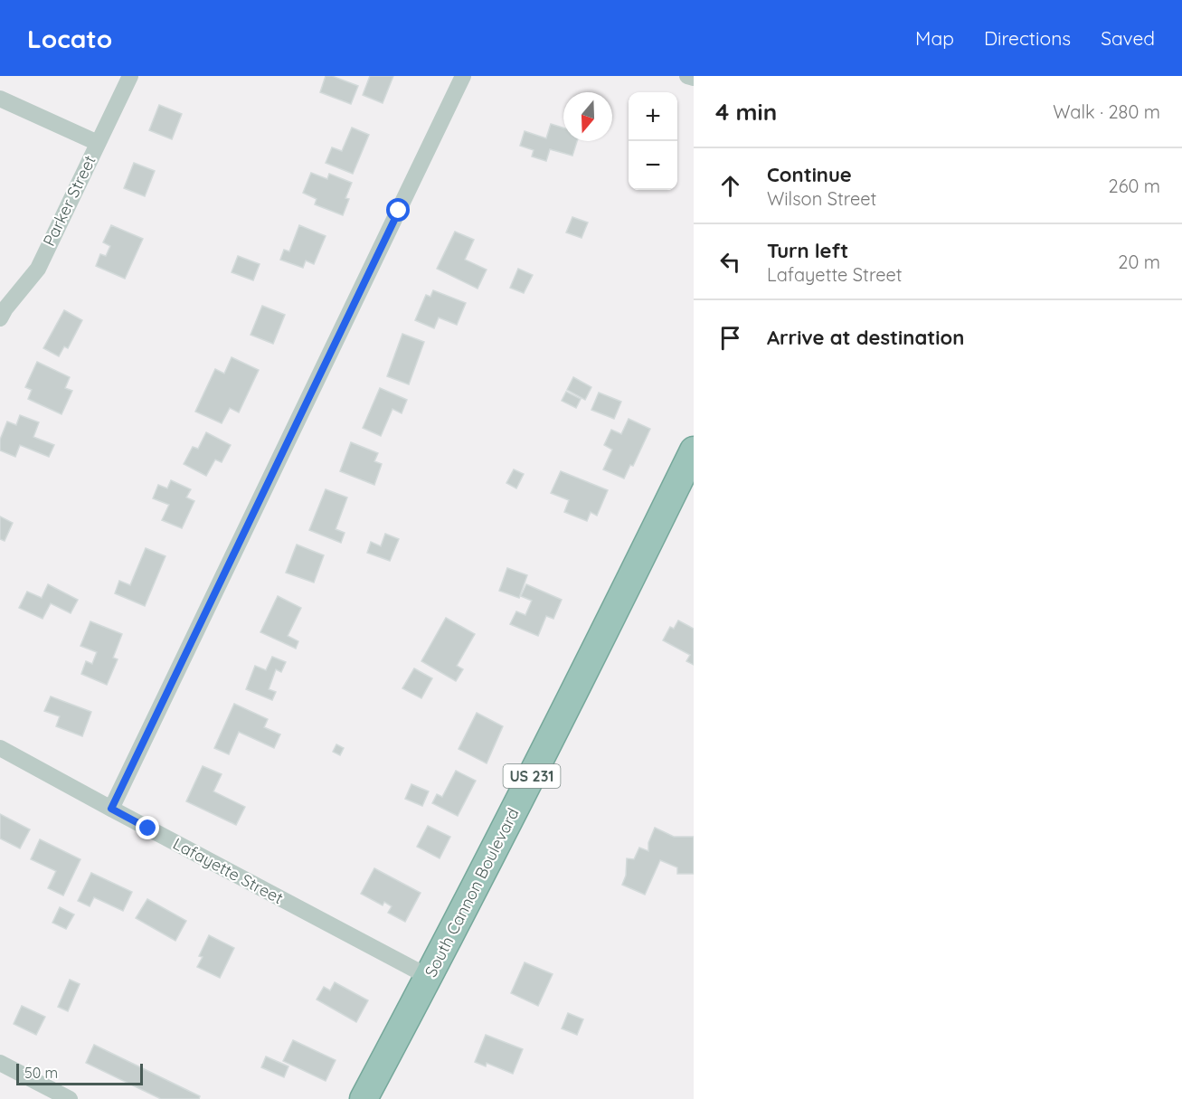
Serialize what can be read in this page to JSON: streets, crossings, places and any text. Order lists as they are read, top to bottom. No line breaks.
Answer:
{"streets":{"highway":["US 231","South Cannon Boulevard"],"street":["Parker Street","Lafayette Street"]},"crossings":[["Lafayette Street","South Cannon Boulevard"]],"scale_bar":"50 m","north":"bottom","page":{"header":"Locato","nav":["Map","Directions","Saved"],"heading":["4 min","Walk · 280 m"],"map_buttons":["+","−"],"list":[["Continue","Wilson Street","260 m"],["Turn left","Lafayette Street","20 m"],"Arrive at destination"],"scale":"50 m"}}
